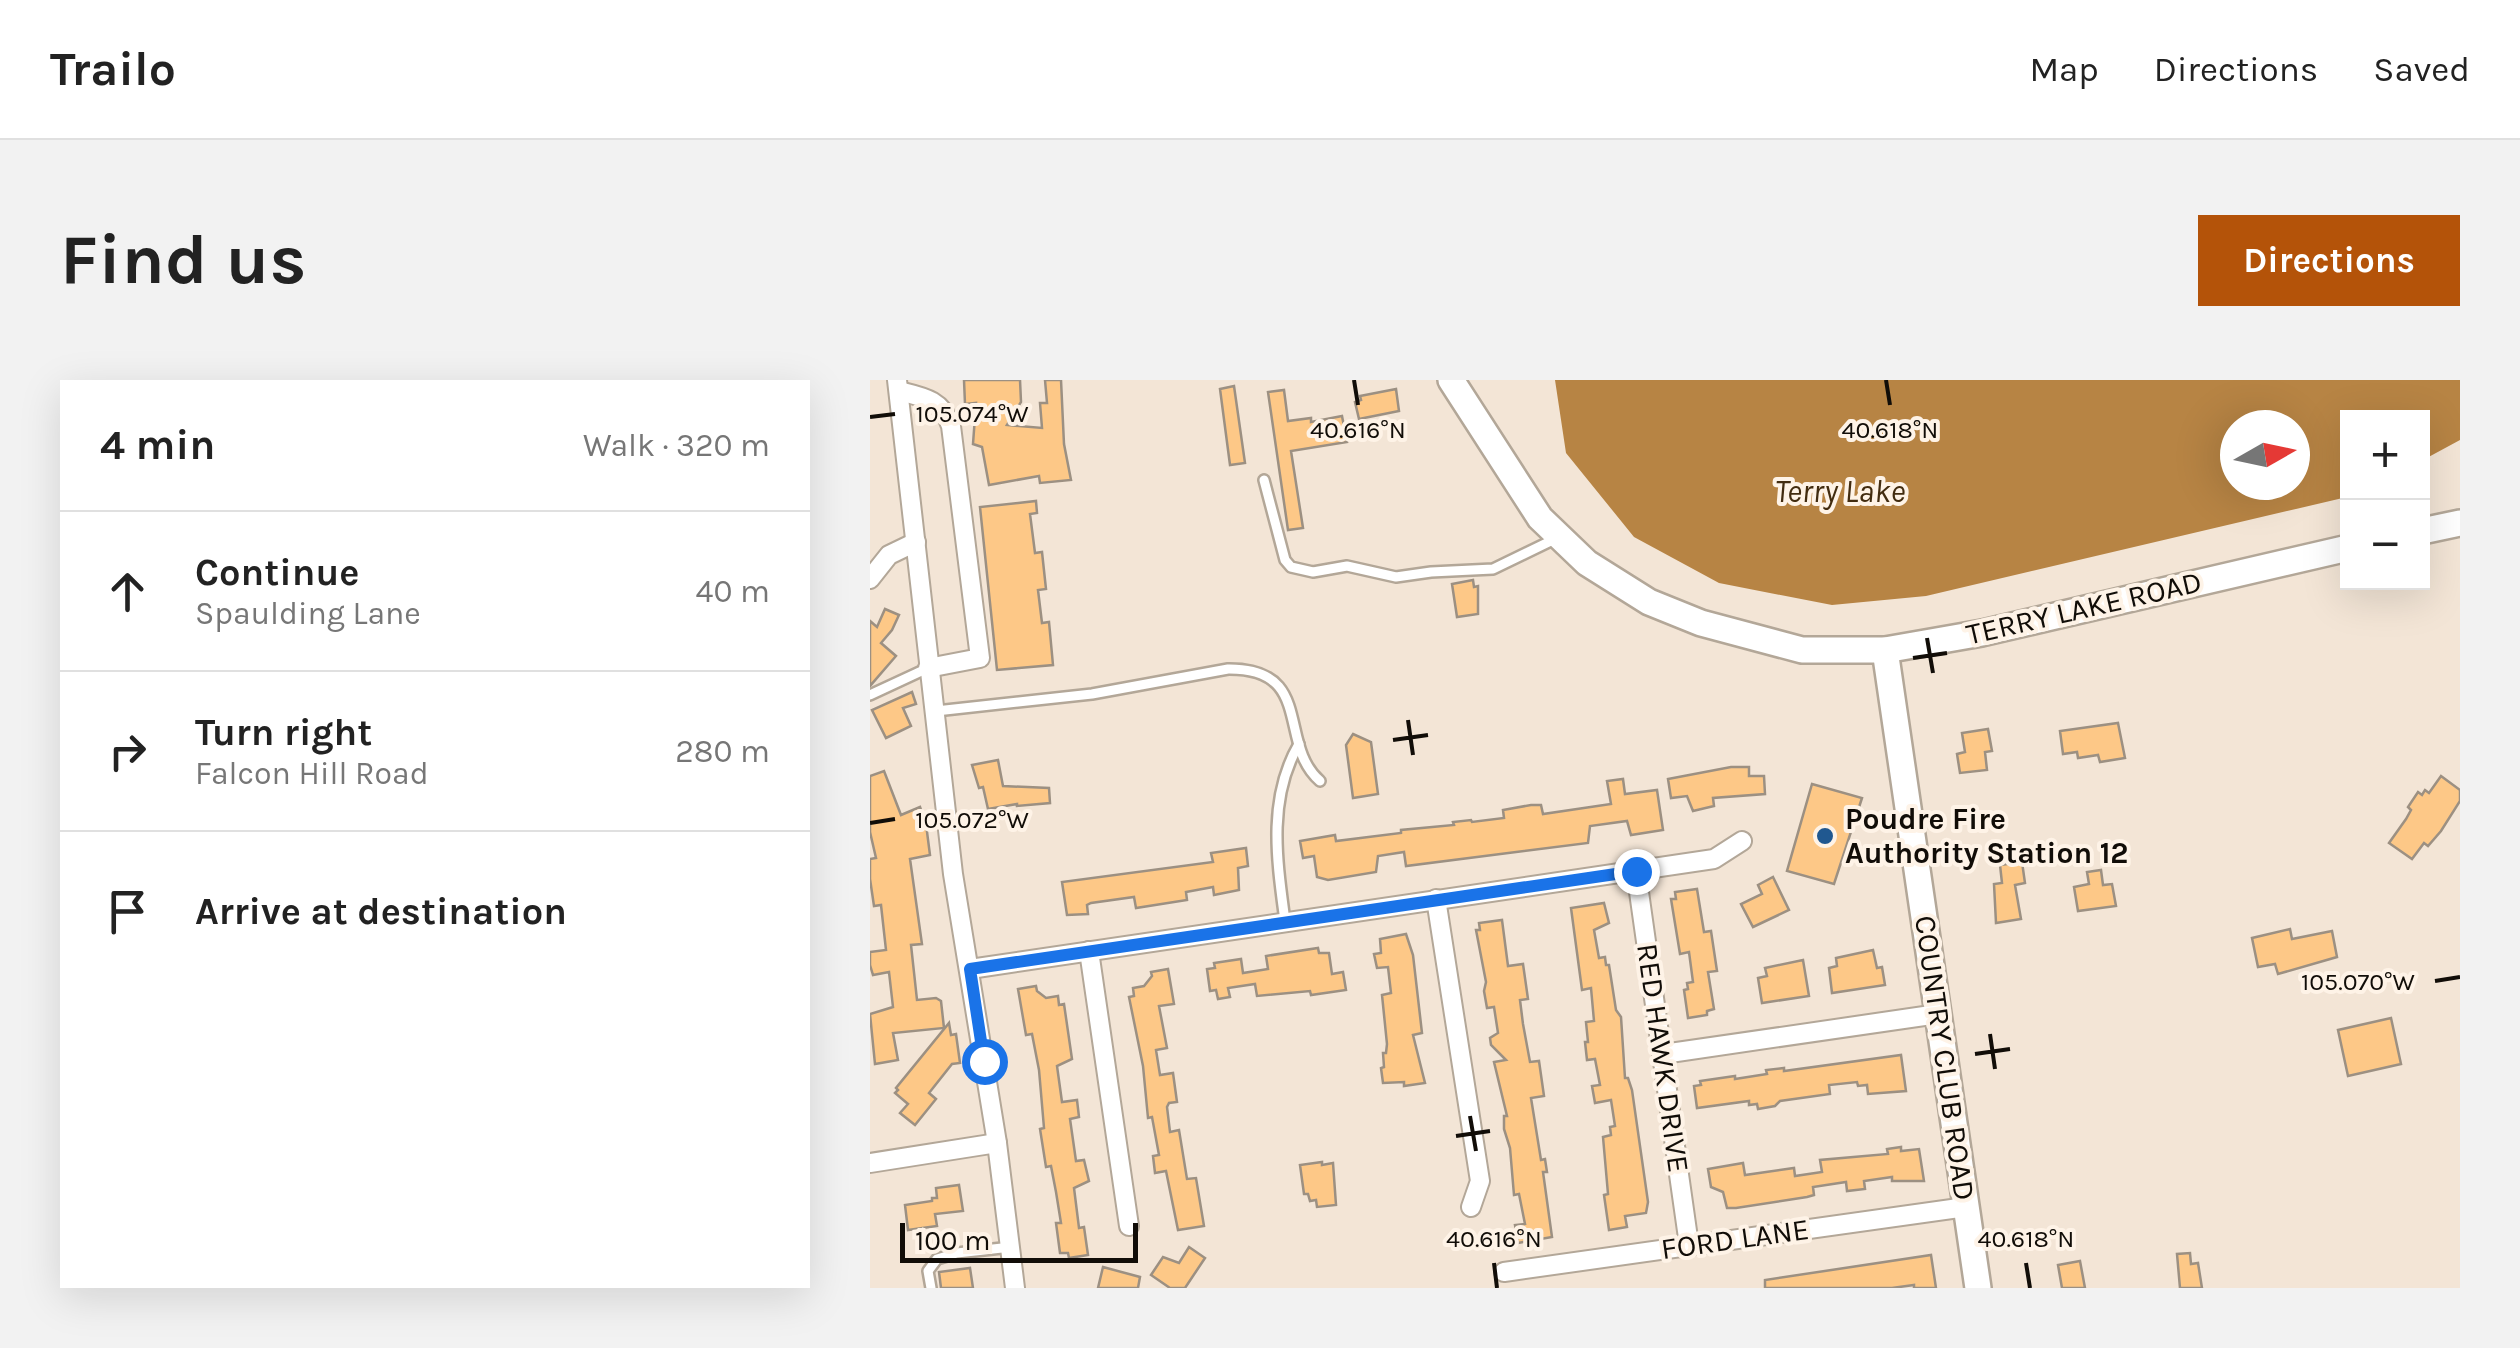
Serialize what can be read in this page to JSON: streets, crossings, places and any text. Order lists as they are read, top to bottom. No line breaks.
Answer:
{"streets":{"main road":["TERRY LAKE ROAD","COUNTRY CLUB ROAD"],"street":["RED HAWK DRIVE","FORD LANE"]},"crossings":[["TERRY LAKE ROAD","COUNTRY CLUB ROAD"],["RED HAWK DRIVE","FORD LANE"],["COUNTRY CLUB ROAD","FORD LANE"]],"water":["Terry Lake"],"places":["Poudre Fire Authority Station 12"],"scale_bar":"100 m","north":"right","page":{"header":"Trailo","nav":["Map","Directions","Saved"],"buttons":"Directions","title":"Find us","heading":["4 min","Walk · 320 m"],"map_buttons":["+","−"],"list":[["Continue","Spaulding Lane","40 m"],["Turn right","Falcon Hill Road","280 m"],"Arrive at destination"],"scale":"100 m"},"coordinates":["105.074°W","40.616°N","40.618°N","105.072°W","105.070°W"]}
